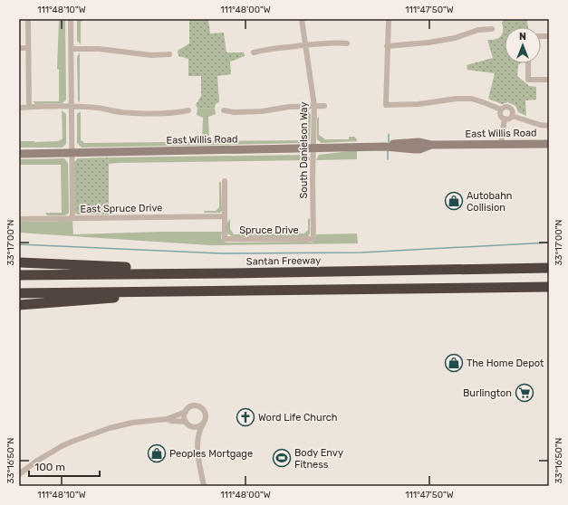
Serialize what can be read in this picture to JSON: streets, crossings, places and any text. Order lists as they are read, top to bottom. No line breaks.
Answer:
{"streets":{"highway":["Santan Freeway"],"street":["East Willis Road","South Danielson Way","East Spruce Drive","Spruce Drive"]},"crossings":[["East Willis Road","South Danielson Way"],["South Danielson Way","Spruce Drive"],["East Spruce Drive","Spruce Drive"]],"places":{"shop":["Autobahn Collision","The Home Depot","Peoples Mortgage"],"supermarket":["Burlington"],"church":["Word Life Church"],"sports":["Body Envy Fitness"]},"scale_bar":"100 m","north":"top","coordinates":["111°48'10\"W","111°48'00\"W","111°47'50\"W","33°17'00\"N","33°16'50\"N"]}
